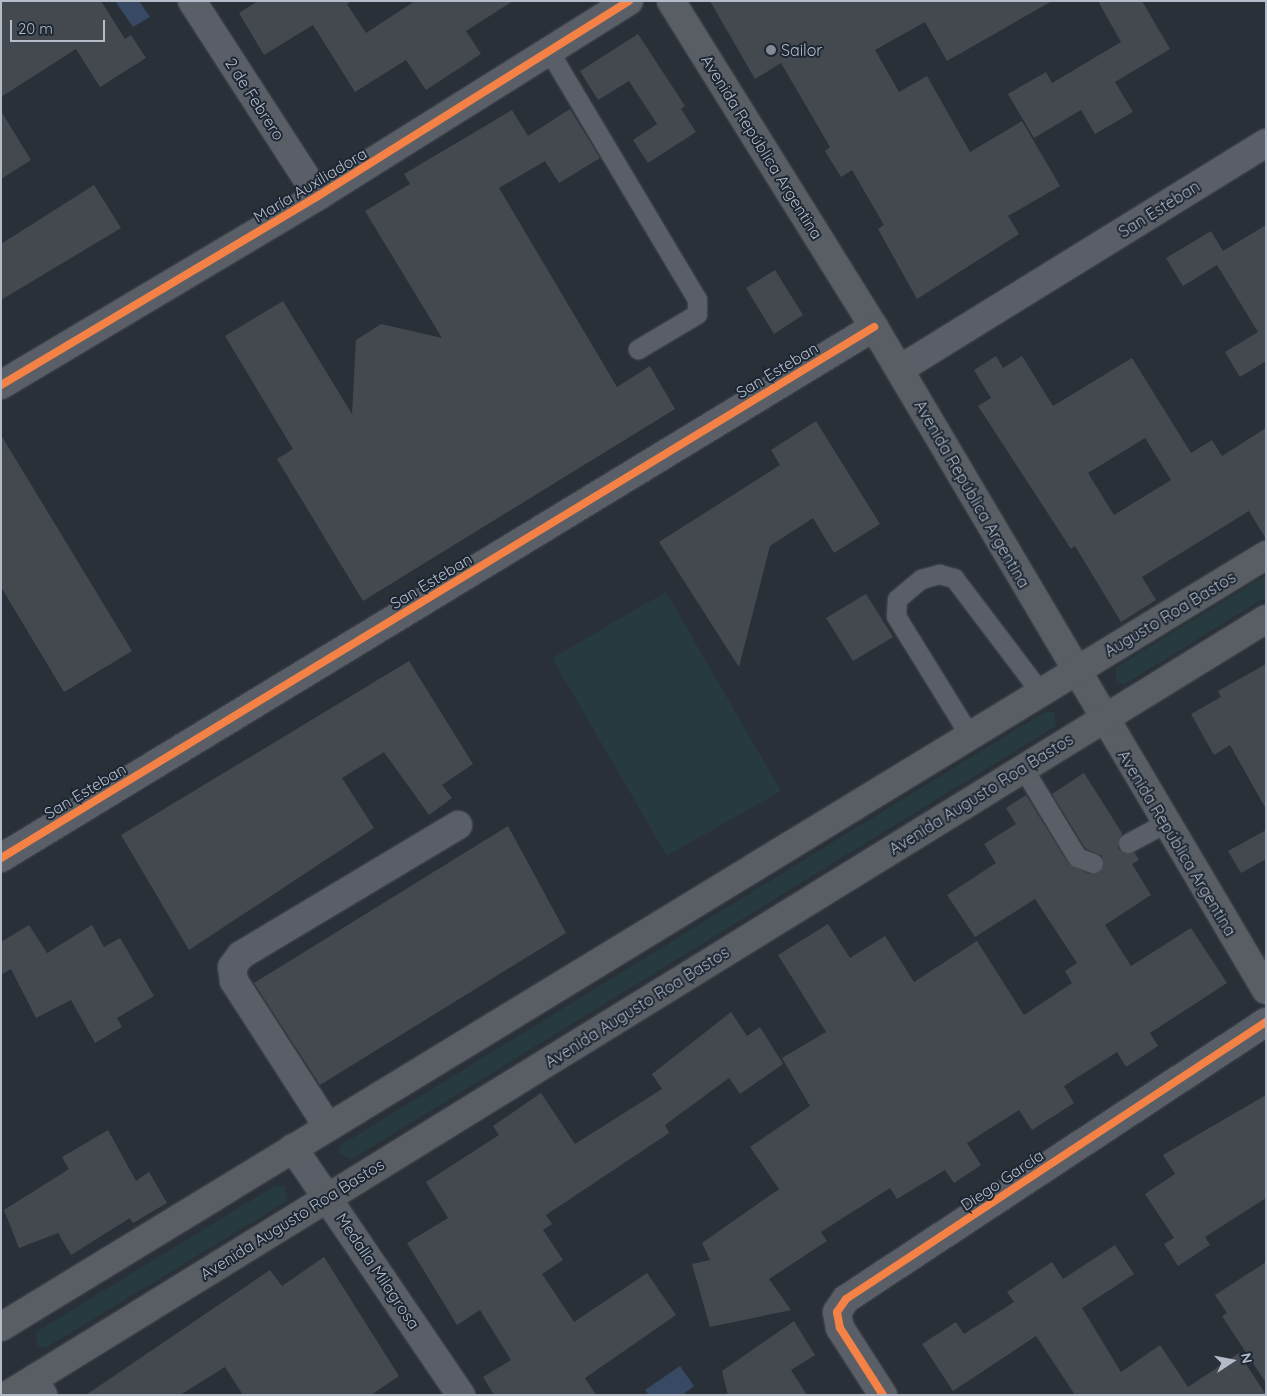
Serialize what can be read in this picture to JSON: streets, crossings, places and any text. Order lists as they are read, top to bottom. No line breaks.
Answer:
{"streets":{"main road":["Avenida República Argentina","Augusto Roa Bastos","Avenida Augusto Roa Bastos"],"street":["2 de Febrero","María Auxiliadora","San Esteban","Diego García","Medalla Milagrosa"]},"crossings":[["2 de Febrero","María Auxiliadora"],["Avenida República Argentina","San Esteban"],["Avenida República Argentina","Augusto Roa Bastos"],["Avenida República Argentina","Avenida Augusto Roa Bastos"],["Avenida Augusto Roa Bastos","Medalla Milagrosa"]],"places":["Sailor"],"scale_bar":"20 m","north":"right"}
